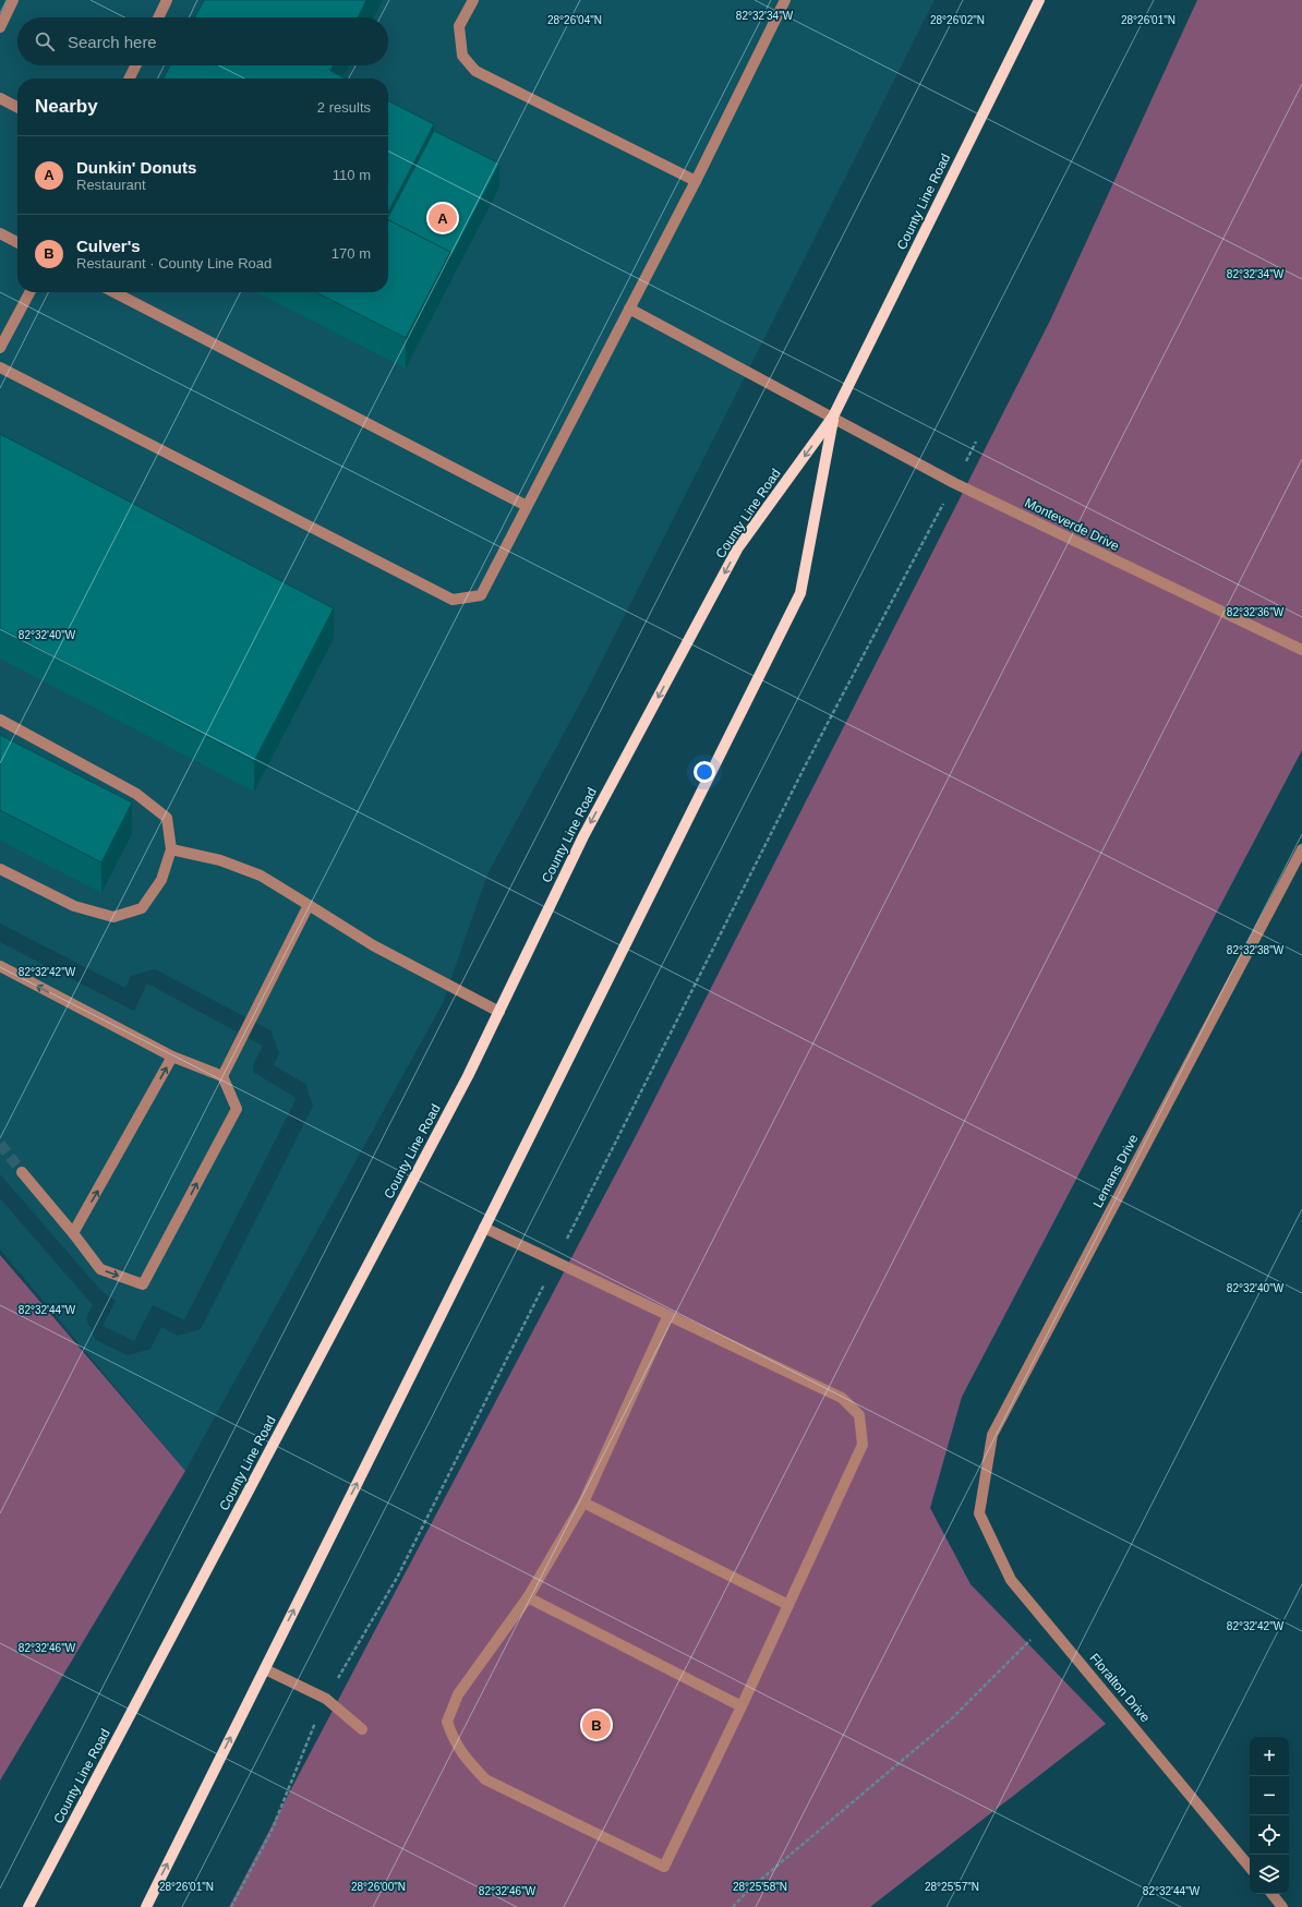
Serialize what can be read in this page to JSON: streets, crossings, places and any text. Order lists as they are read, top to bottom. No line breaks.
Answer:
{"streets":{"main road":["County Line Road"],"street":["Monteverde Drive","Lemans Drive","Floralton Drive"]},"crossings":[["County Line Road","Monteverde Drive"],["Lemans Drive","Floralton Drive"]],"page":{"search":"Search here","heading":["Nearby","2 results"],"list":[{"mark":"A","name":"Dunkin' Donuts","note":"Restaurant","value":"110 m"},{"mark":"B","name":"Culver's","note":"Restaurant · County Line Road","value":"170 m"}],"pins":["A","B"],"map_buttons":["+","−"]},"coordinates":["82°32'34\"W","28°26'04\"N","28°26'02\"N","28°26'01\"N","82°32'36\"W","82°32'40\"W","82°32'38\"W","82°32'42\"W","82°32'44\"W","82°32'46\"W","28°26'00\"N","28°25'58\"N","28°25'57\"N"]}
